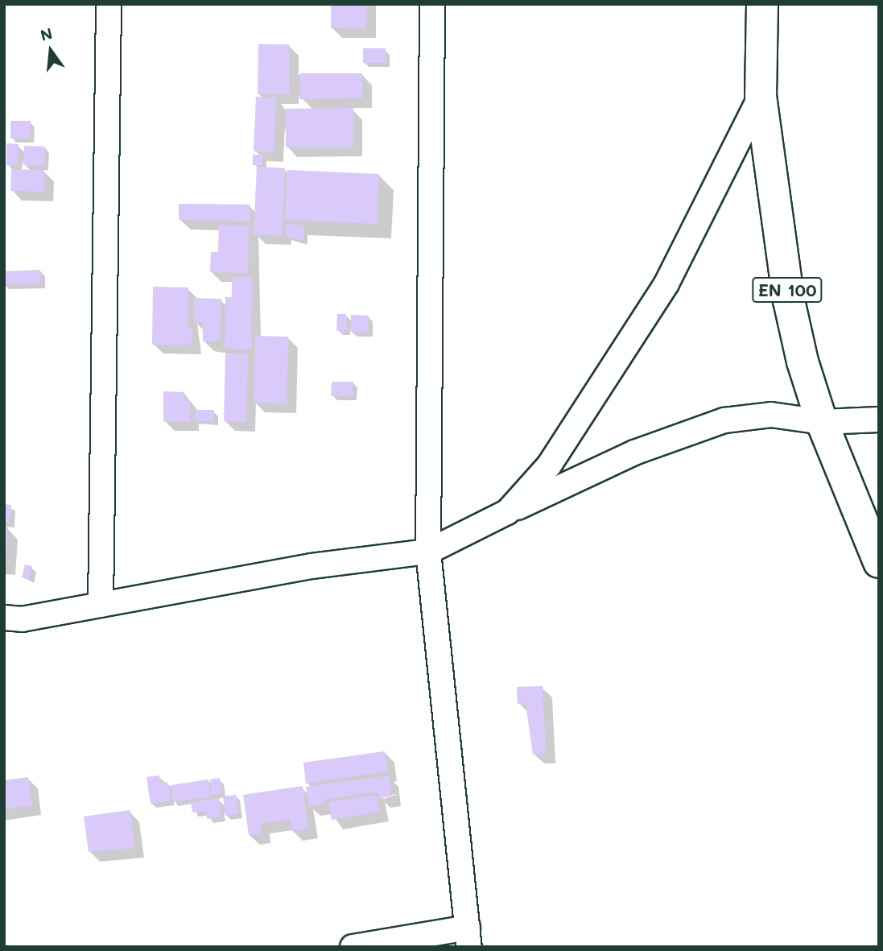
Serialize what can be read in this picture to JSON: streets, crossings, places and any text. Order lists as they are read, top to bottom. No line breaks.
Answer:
{"streets":{"main road":["EN 100"]},"north":"top"}
